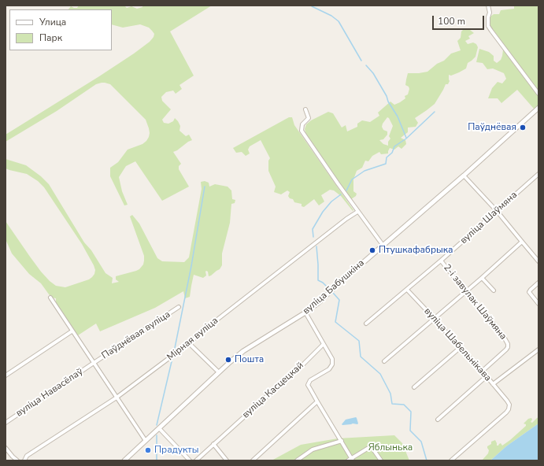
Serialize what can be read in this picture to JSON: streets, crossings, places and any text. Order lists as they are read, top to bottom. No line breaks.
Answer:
{"streets":{"street":["вуліца Шаўмяна","вуліца Бабушкіна","2-і завулак Шаўмяна","Паўднёвая вуліца","Мірная вуліца","вуліца Шабельнікава","вуліца Касцецкай","вуліца Навасёлаў"]},"crossings":[["вуліца Шаўмяна","2-і завулак Шаўмяна"],["вуліца Шаўмяна","вуліца Шабельнікава"],["2-і завулак Шаўмяна","вуліца Шабельнікава"],["Паўднёвая вуліца","вуліца Навасёлаў"]],"parks":["Яблынька"],"places":["Паўднёвая","Птушкафабрыка","Пошта","Прадукты"],"legend":["Улица","Парк"],"scale_bar":"100 m"}
